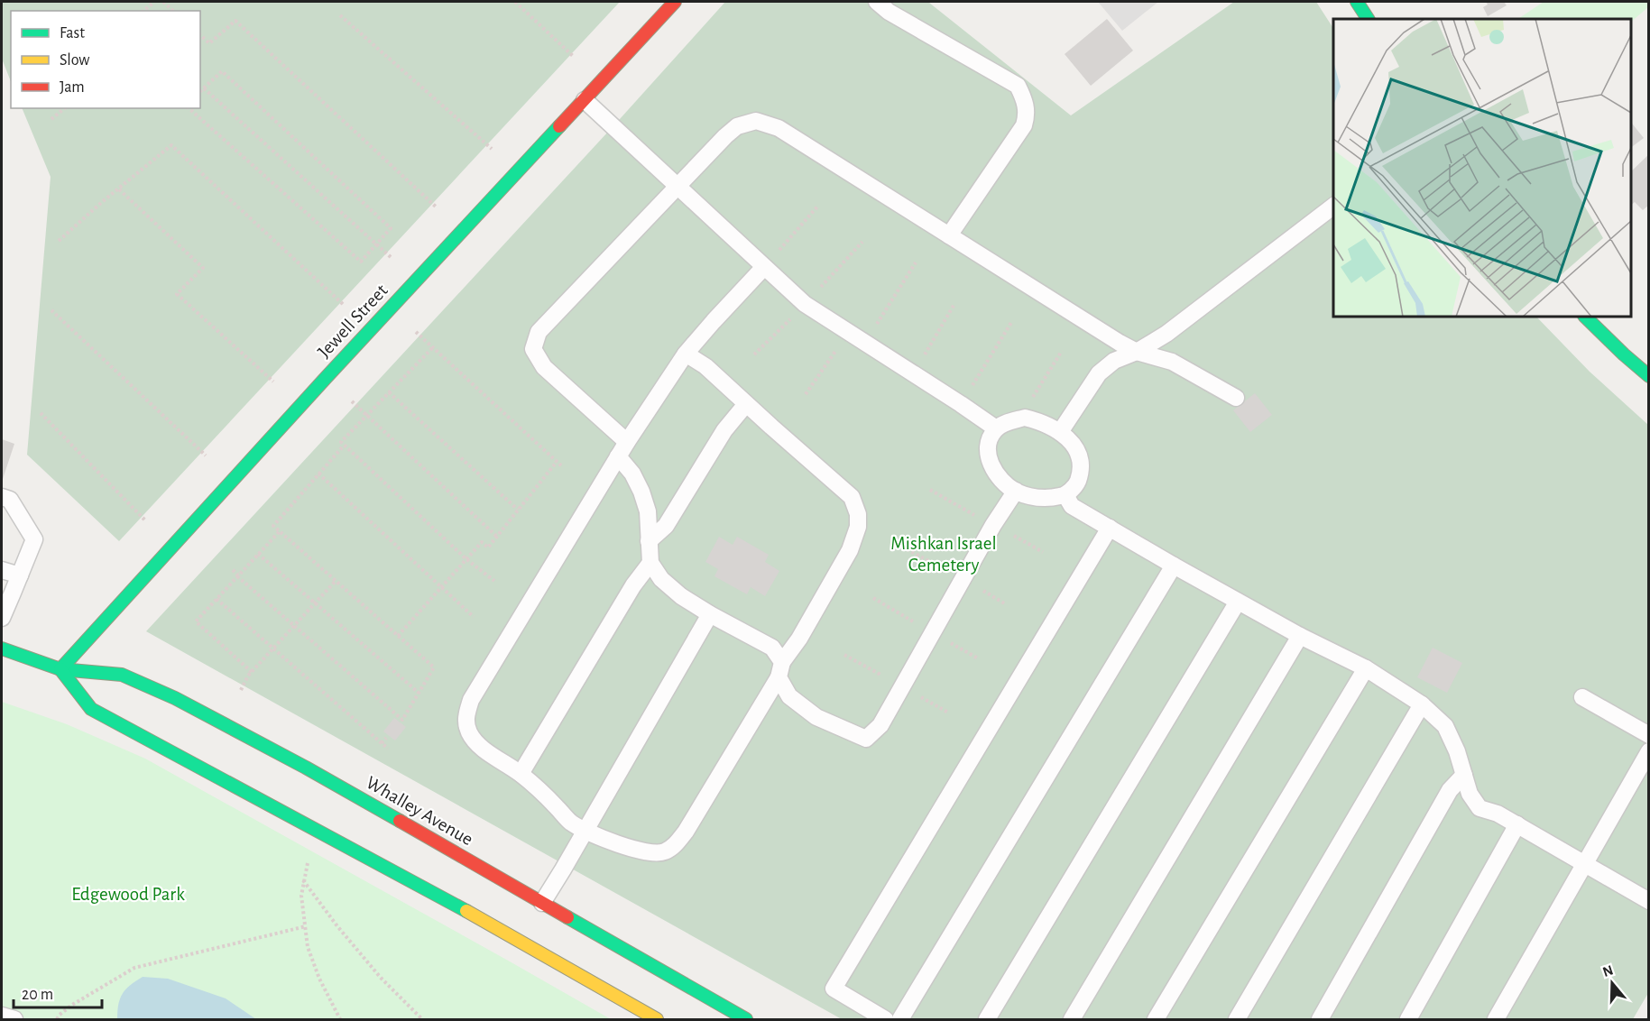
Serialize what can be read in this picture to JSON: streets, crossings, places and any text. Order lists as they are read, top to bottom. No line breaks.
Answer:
{"streets":{"main road":["Jewell Street","Whalley Avenue"]},"crossings":[["Jewell Street","Whalley Avenue"]],"parks":["Mishkan Israel Cemetery","Edgewood Park"],"legend":["Fast","Slow","Jam"],"scale_bar":"20 m","north":"top"}
